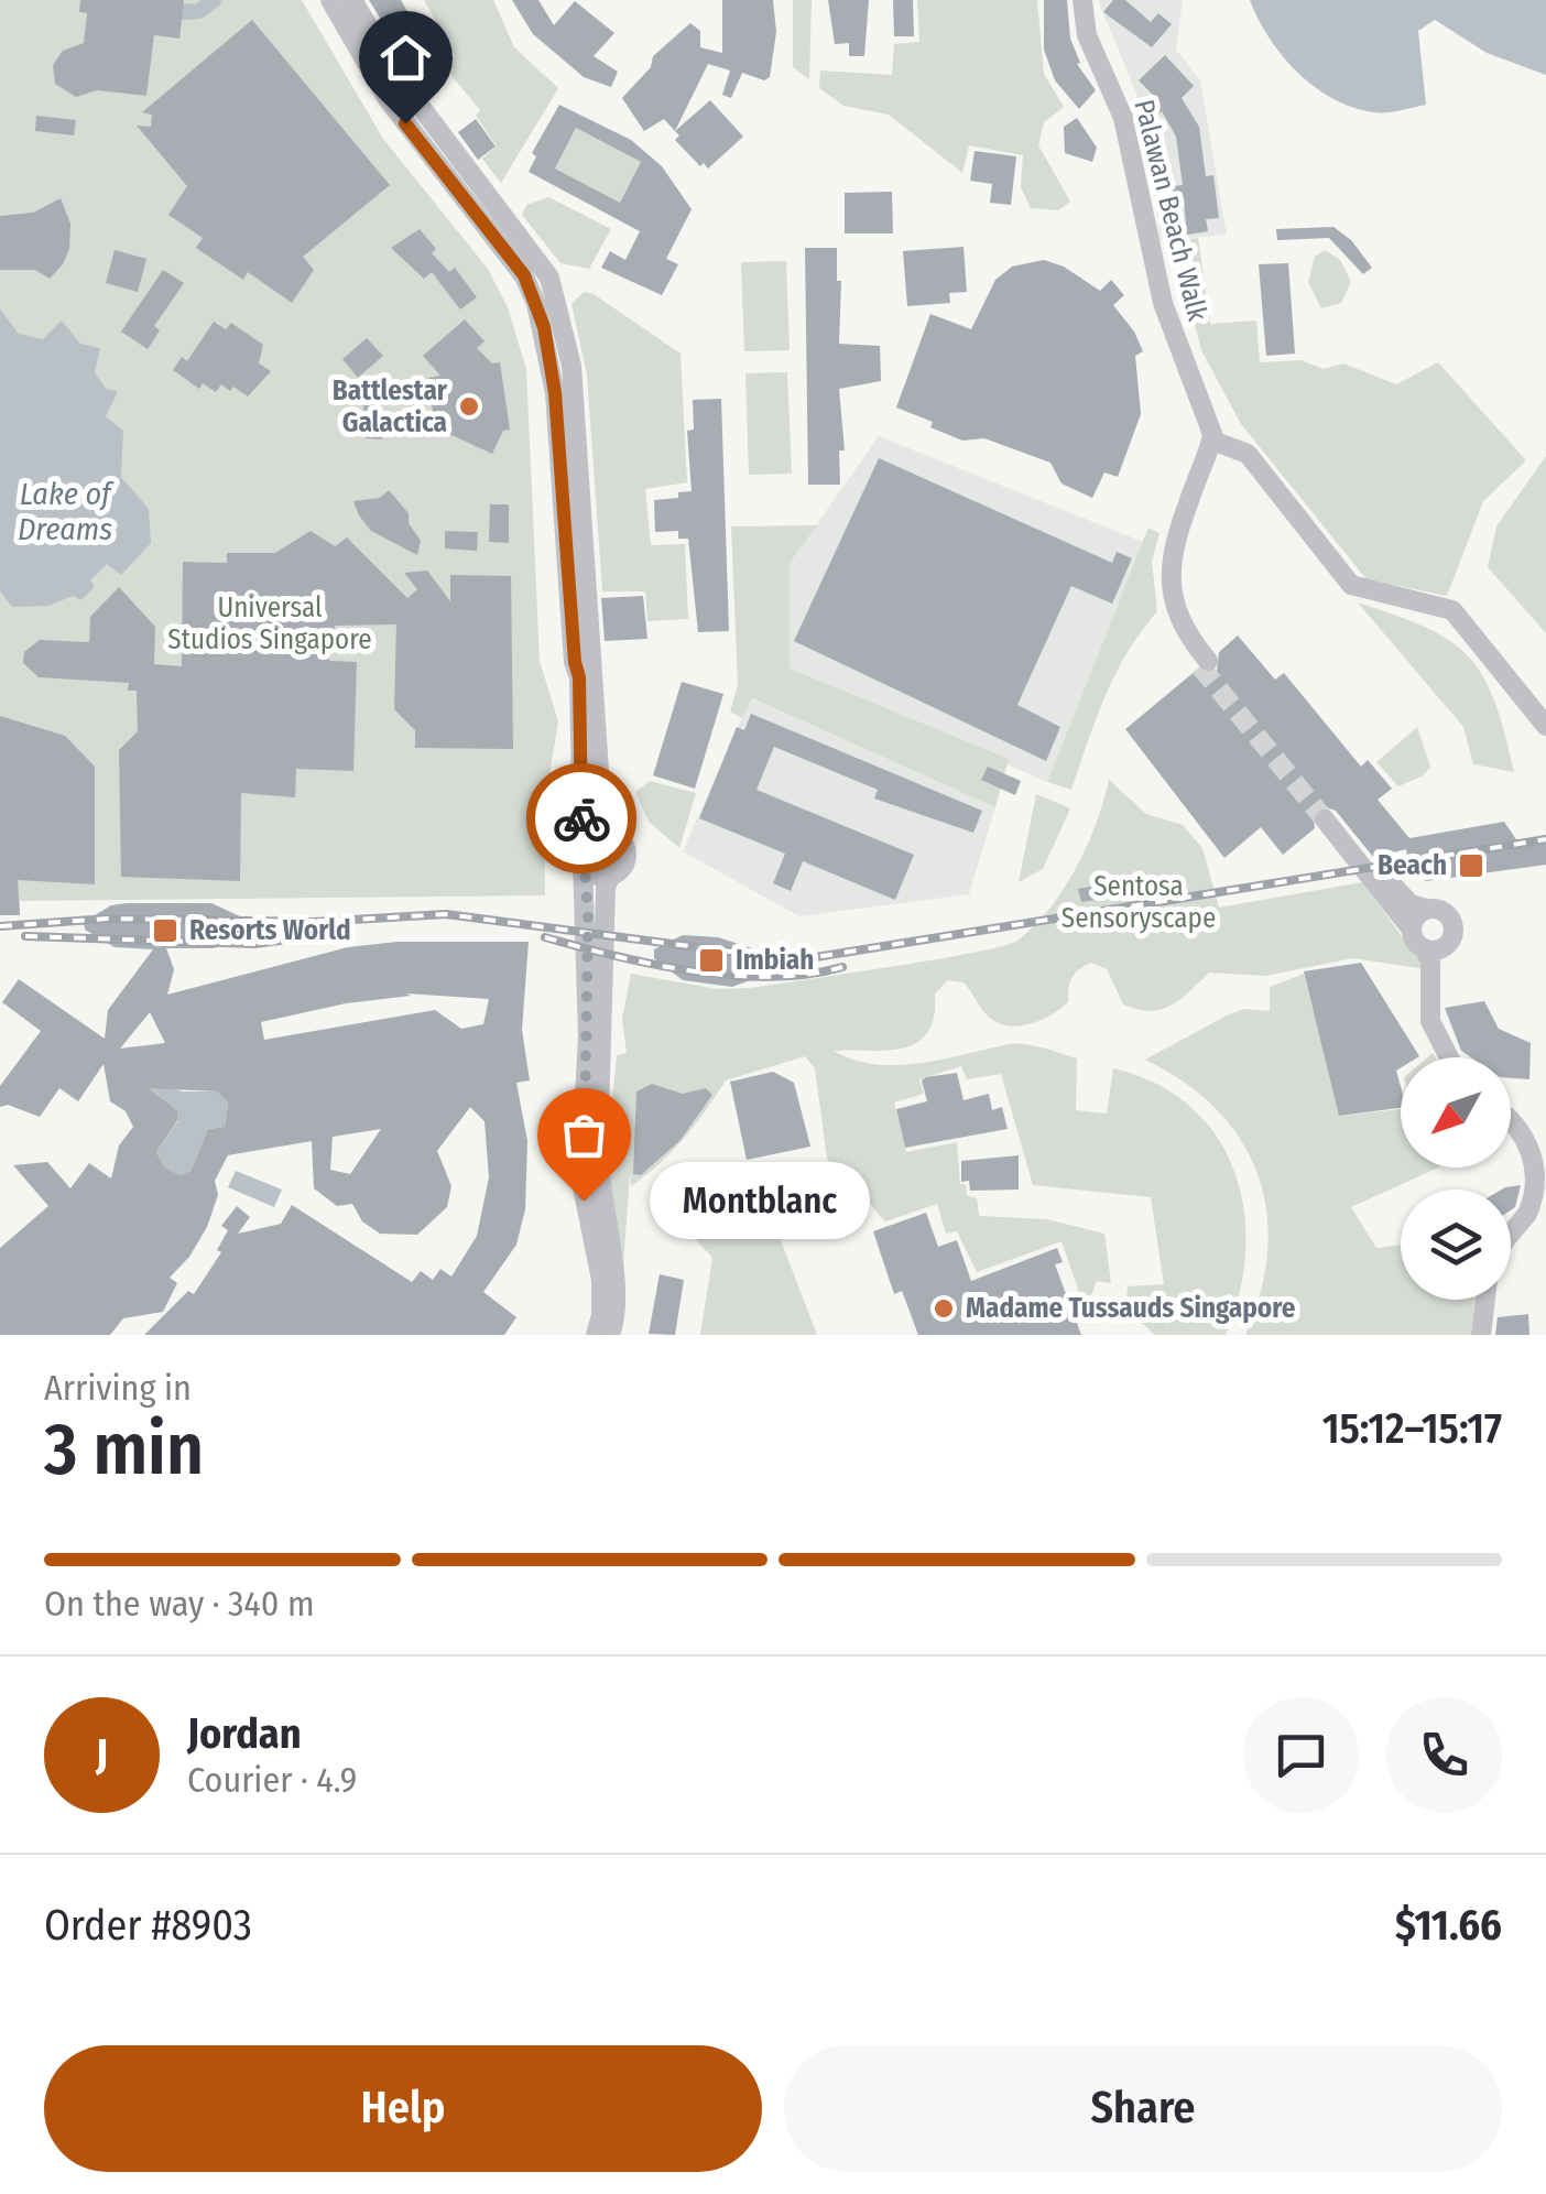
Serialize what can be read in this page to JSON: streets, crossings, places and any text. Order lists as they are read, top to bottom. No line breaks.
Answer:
{"streets":{"street":["Palawan Beach Walk"]},"water":["Lake of Dreams"],"parks":["Universal Studios Singapore","Sentosa Sensoryscape"],"places":{"other":["Battlestar Galactica","Montblanc","Madame Tussauds Singapore"],"transit":["Beach","Resorts World","Imbiah"]},"north":"bottom left","page":{"bubble":"Montblanc","heading":["3 min","Arriving in","15:12–15:17"],"panel":["Jordan","Courier · 4.9","Order #8903","$11.66"],"bar":"On the way · 340 m","round":"J","buttons":["Help","Share"]}}
